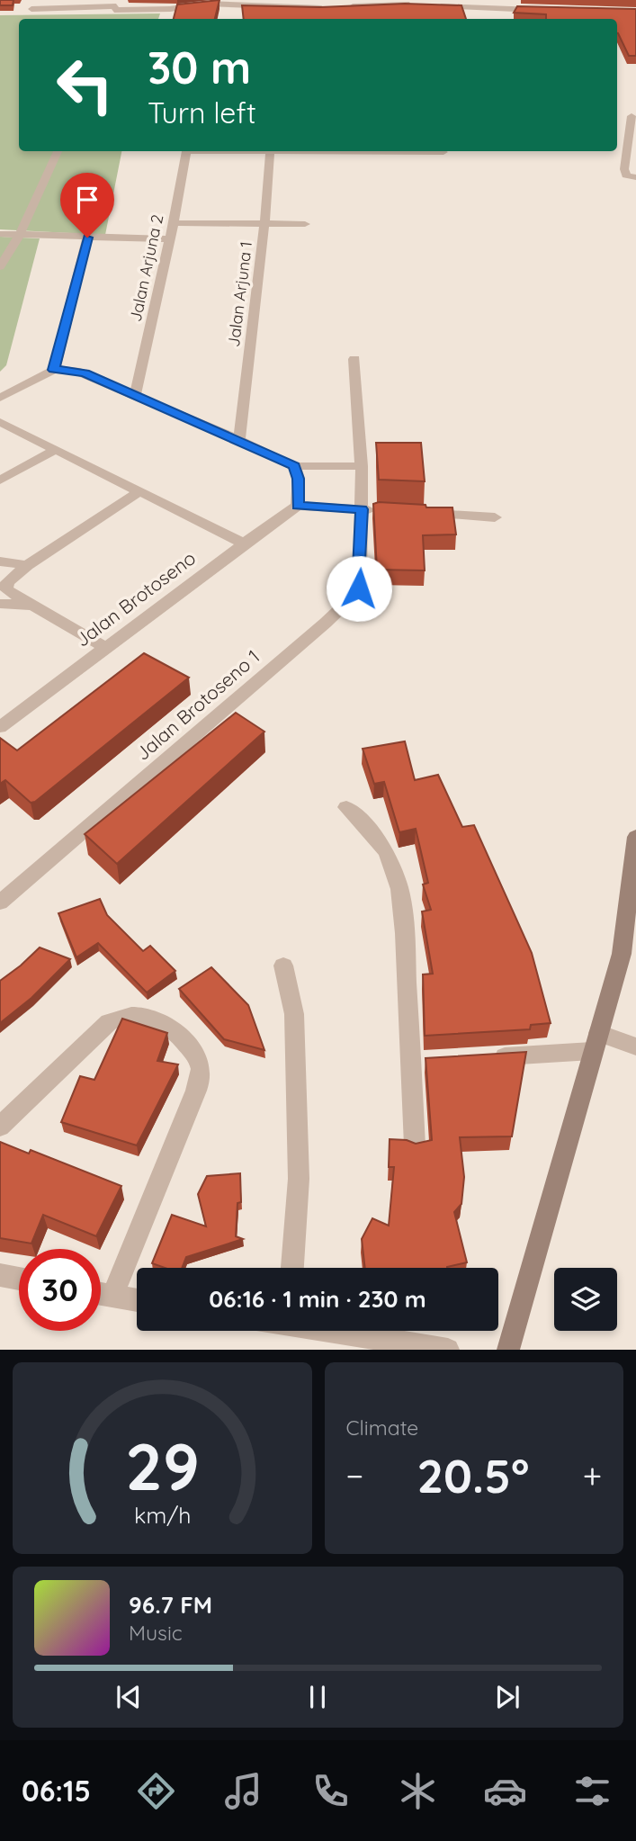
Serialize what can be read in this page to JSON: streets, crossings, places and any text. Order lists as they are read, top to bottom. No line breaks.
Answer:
{"streets":{"street":["Jalan Arjuna 2","Jalan Arjuna 1","Jalan Brotoseno","Jalan Brotoseno 1"]},"page":{"turn":["30 m","Turn left"],"limit":"30","trip":"06:16 · 1 min · 230 m","tile":"Climate","heat":["−","20.5°","+"],"song":["96.7 FM","Music"],"tabs":"06:15","gauge":["29","km/h"]}}
